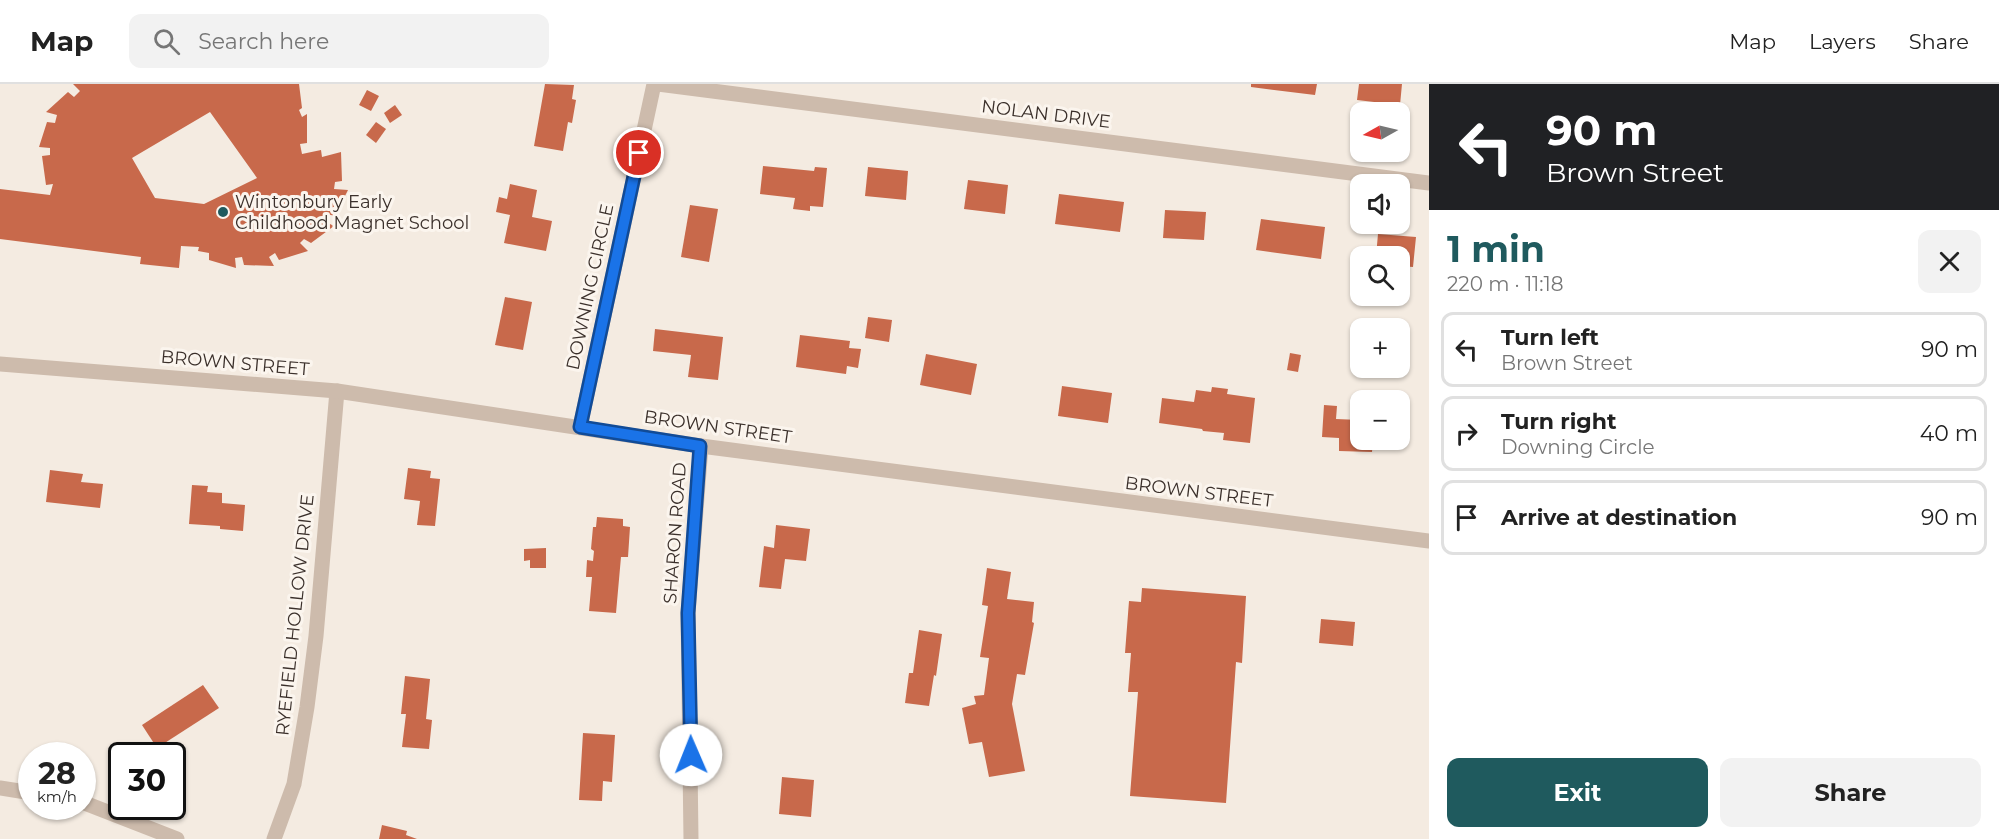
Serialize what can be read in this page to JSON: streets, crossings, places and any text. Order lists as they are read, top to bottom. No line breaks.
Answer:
{"streets":{"street":["NOLAN DRIVE","DOWNING CIRCLE","BROWN STREET","SHARON ROAD","RYEFIELD HOLLOW DRIVE"]},"crossings":[["NOLAN DRIVE","DOWNING CIRCLE"],["DOWNING CIRCLE","BROWN STREET"],["BROWN STREET","SHARON ROAD"],["BROWN STREET","RYEFIELD HOLLOW DRIVE"]],"places":["Wintonbury Early Childhood Magnet School"],"north":"left","page":{"header":"Map","search":"Search here","nav":["Map","Layers","Share"],"turn":["90 m","Brown Street"],"map_buttons":["+","−"],"heading":["1 min","220 m · 11:18"],"list":[{"name":"Turn left","note":"Brown Street","value":"90 m"},{"name":"Turn right","note":"Downing Circle","value":"40 m"},{"name":"Arrive at destination","value":"90 m"}],"speed":"28 km/h","limit":"30","buttons":["Exit","Share"]}}
